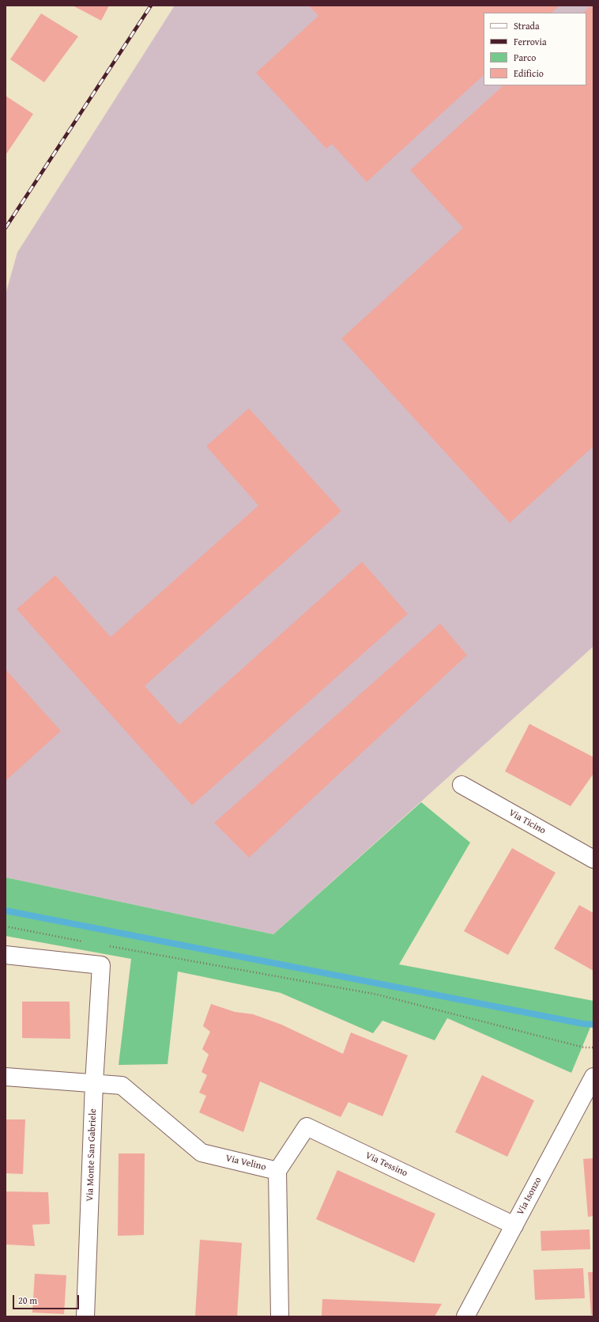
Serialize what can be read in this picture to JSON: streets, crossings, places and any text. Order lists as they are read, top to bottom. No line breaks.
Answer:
{"streets":{"street":["Via Ticino","Via Monte San Gabriele","Via Velino","Via Tessino","Via Isonzo"]},"crossings":[["Via Monte San Gabriele","Via Velino"],["Via Velino","Via Tessino"],["Via Tessino","Via Isonzo"]],"legend":["Strada","Ferrovia","Parco","Edificio"],"scale_bar":"20 m"}
